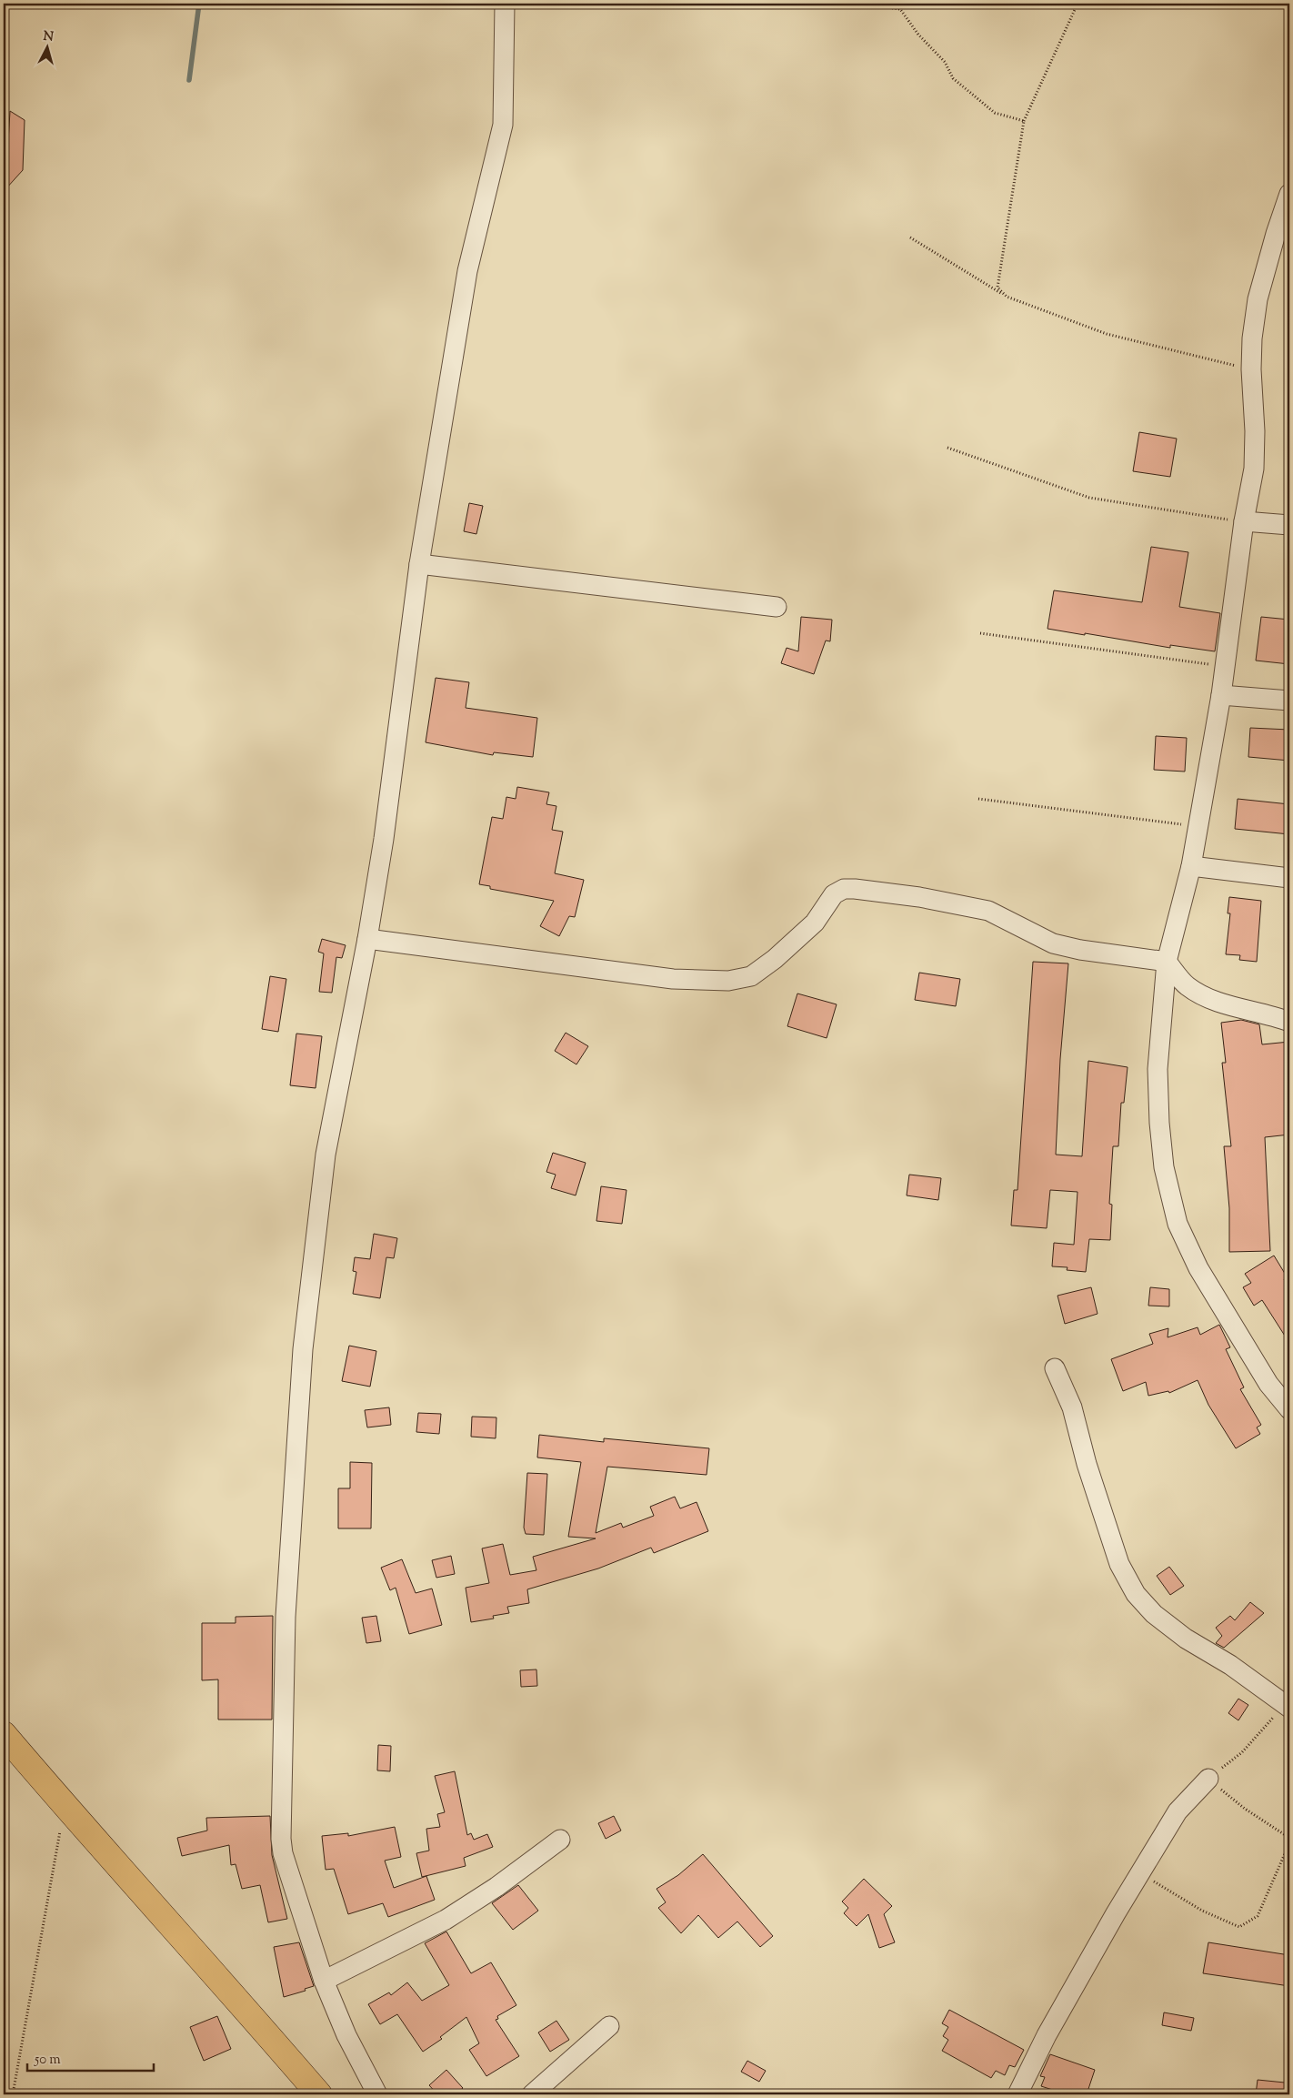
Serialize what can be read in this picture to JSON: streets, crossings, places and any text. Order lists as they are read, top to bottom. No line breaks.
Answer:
{"scale_bar":"50 m","north":"top"}
